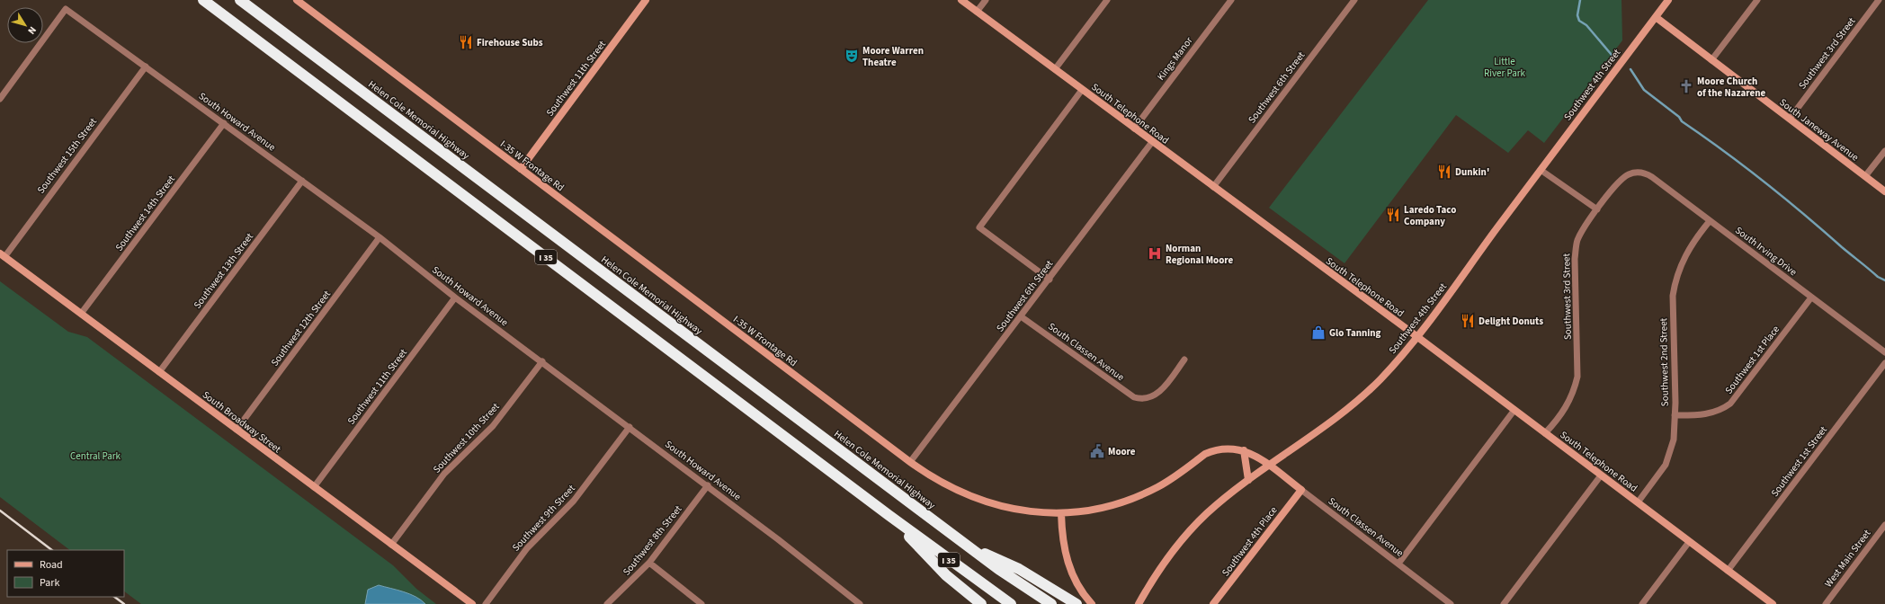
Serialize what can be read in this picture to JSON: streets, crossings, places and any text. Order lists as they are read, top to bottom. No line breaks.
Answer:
{"streets":{"highway":["Helen Cole Memorial Highway","I 35"],"street":["Southwest 3rd Street","Kings Manor","Southwest 11th Street","Southwest 4th Street","Southwest 6th Street","South Telephone Road","South Howard Avenue","South Janeway Avenue","Southwest 15th Street","I-35 W Frontage Rd","Southwest 14th Street","South Irving Drive","Southwest 13th Street","Southwest 12th Street","South Classen Avenue","Southwest 1st Place","Southwest 2nd Street","South Broadway Street","Southwest 10th Street","Southwest 1st Street","Southwest 9th Street","Southwest 8th Street","Southwest 4th Place","West Main Street"]},"crossings":[["Southwest 3rd Street","South Telephone Road"],["Southwest 3rd Street","South Janeway Avenue"],["Southwest 3rd Street","South Irving Drive"],["Kings Manor","South Telephone Road"],["Southwest 11th Street","South Howard Avenue"],["Southwest 11th Street","I-35 W Frontage Rd"],["Southwest 11th Street","South Broadway Street"],["Southwest 4th Street","South Telephone Road"],["Southwest 4th Street","South Janeway Avenue"],["Southwest 4th Street","I-35 W Frontage Rd"],["Southwest 4th Street","South Classen Avenue"],["Southwest 6th Street","South Telephone Road"],["Southwest 6th Street","I-35 W Frontage Rd"],["Southwest 6th Street","South Classen Avenue"],["South Telephone Road","Southwest 2nd Street"],["South Telephone Road","Southwest 1st Street"],["South Howard Avenue","Southwest 15th Street"],["South Howard Avenue","Southwest 14th Street"],["South Howard Avenue","Southwest 13th Street"],["South Howard Avenue","Southwest 12th Street"],["South Howard Avenue","Southwest 10th Street"],["South Howard Avenue","Southwest 9th Street"],["South Howard Avenue","Southwest 8th Street"],["Southwest 15th Street","South Broadway Street"],["I-35 W Frontage Rd","South Classen Avenue"],["Southwest 14th Street","South Broadway Street"],["South Irving Drive","Southwest 1st Place"],["South Irving Drive","Southwest 2nd Street"],["Southwest 13th Street","South Broadway Street"],["Southwest 12th Street","South Broadway Street"],["South Classen Avenue","Southwest 4th Place"],["Southwest 1st Place","Southwest 2nd Street"],["South Broadway Street","Southwest 10th Street"]],"parks":["Little River Park","Central Park"],"places":{"restaurant":["Firehouse Subs","Dunkin'","Laredo Taco Company","Delight Donuts"],"theatre":["Moore Warren Theatre"],"church":["Moore Church of the Nazarene"],"hospital":["Norman Regional Moore"],"shop":["Glo Tanning"],"public building":["Moore"]},"legend":["Road","Park"],"north":"bottom right"}
